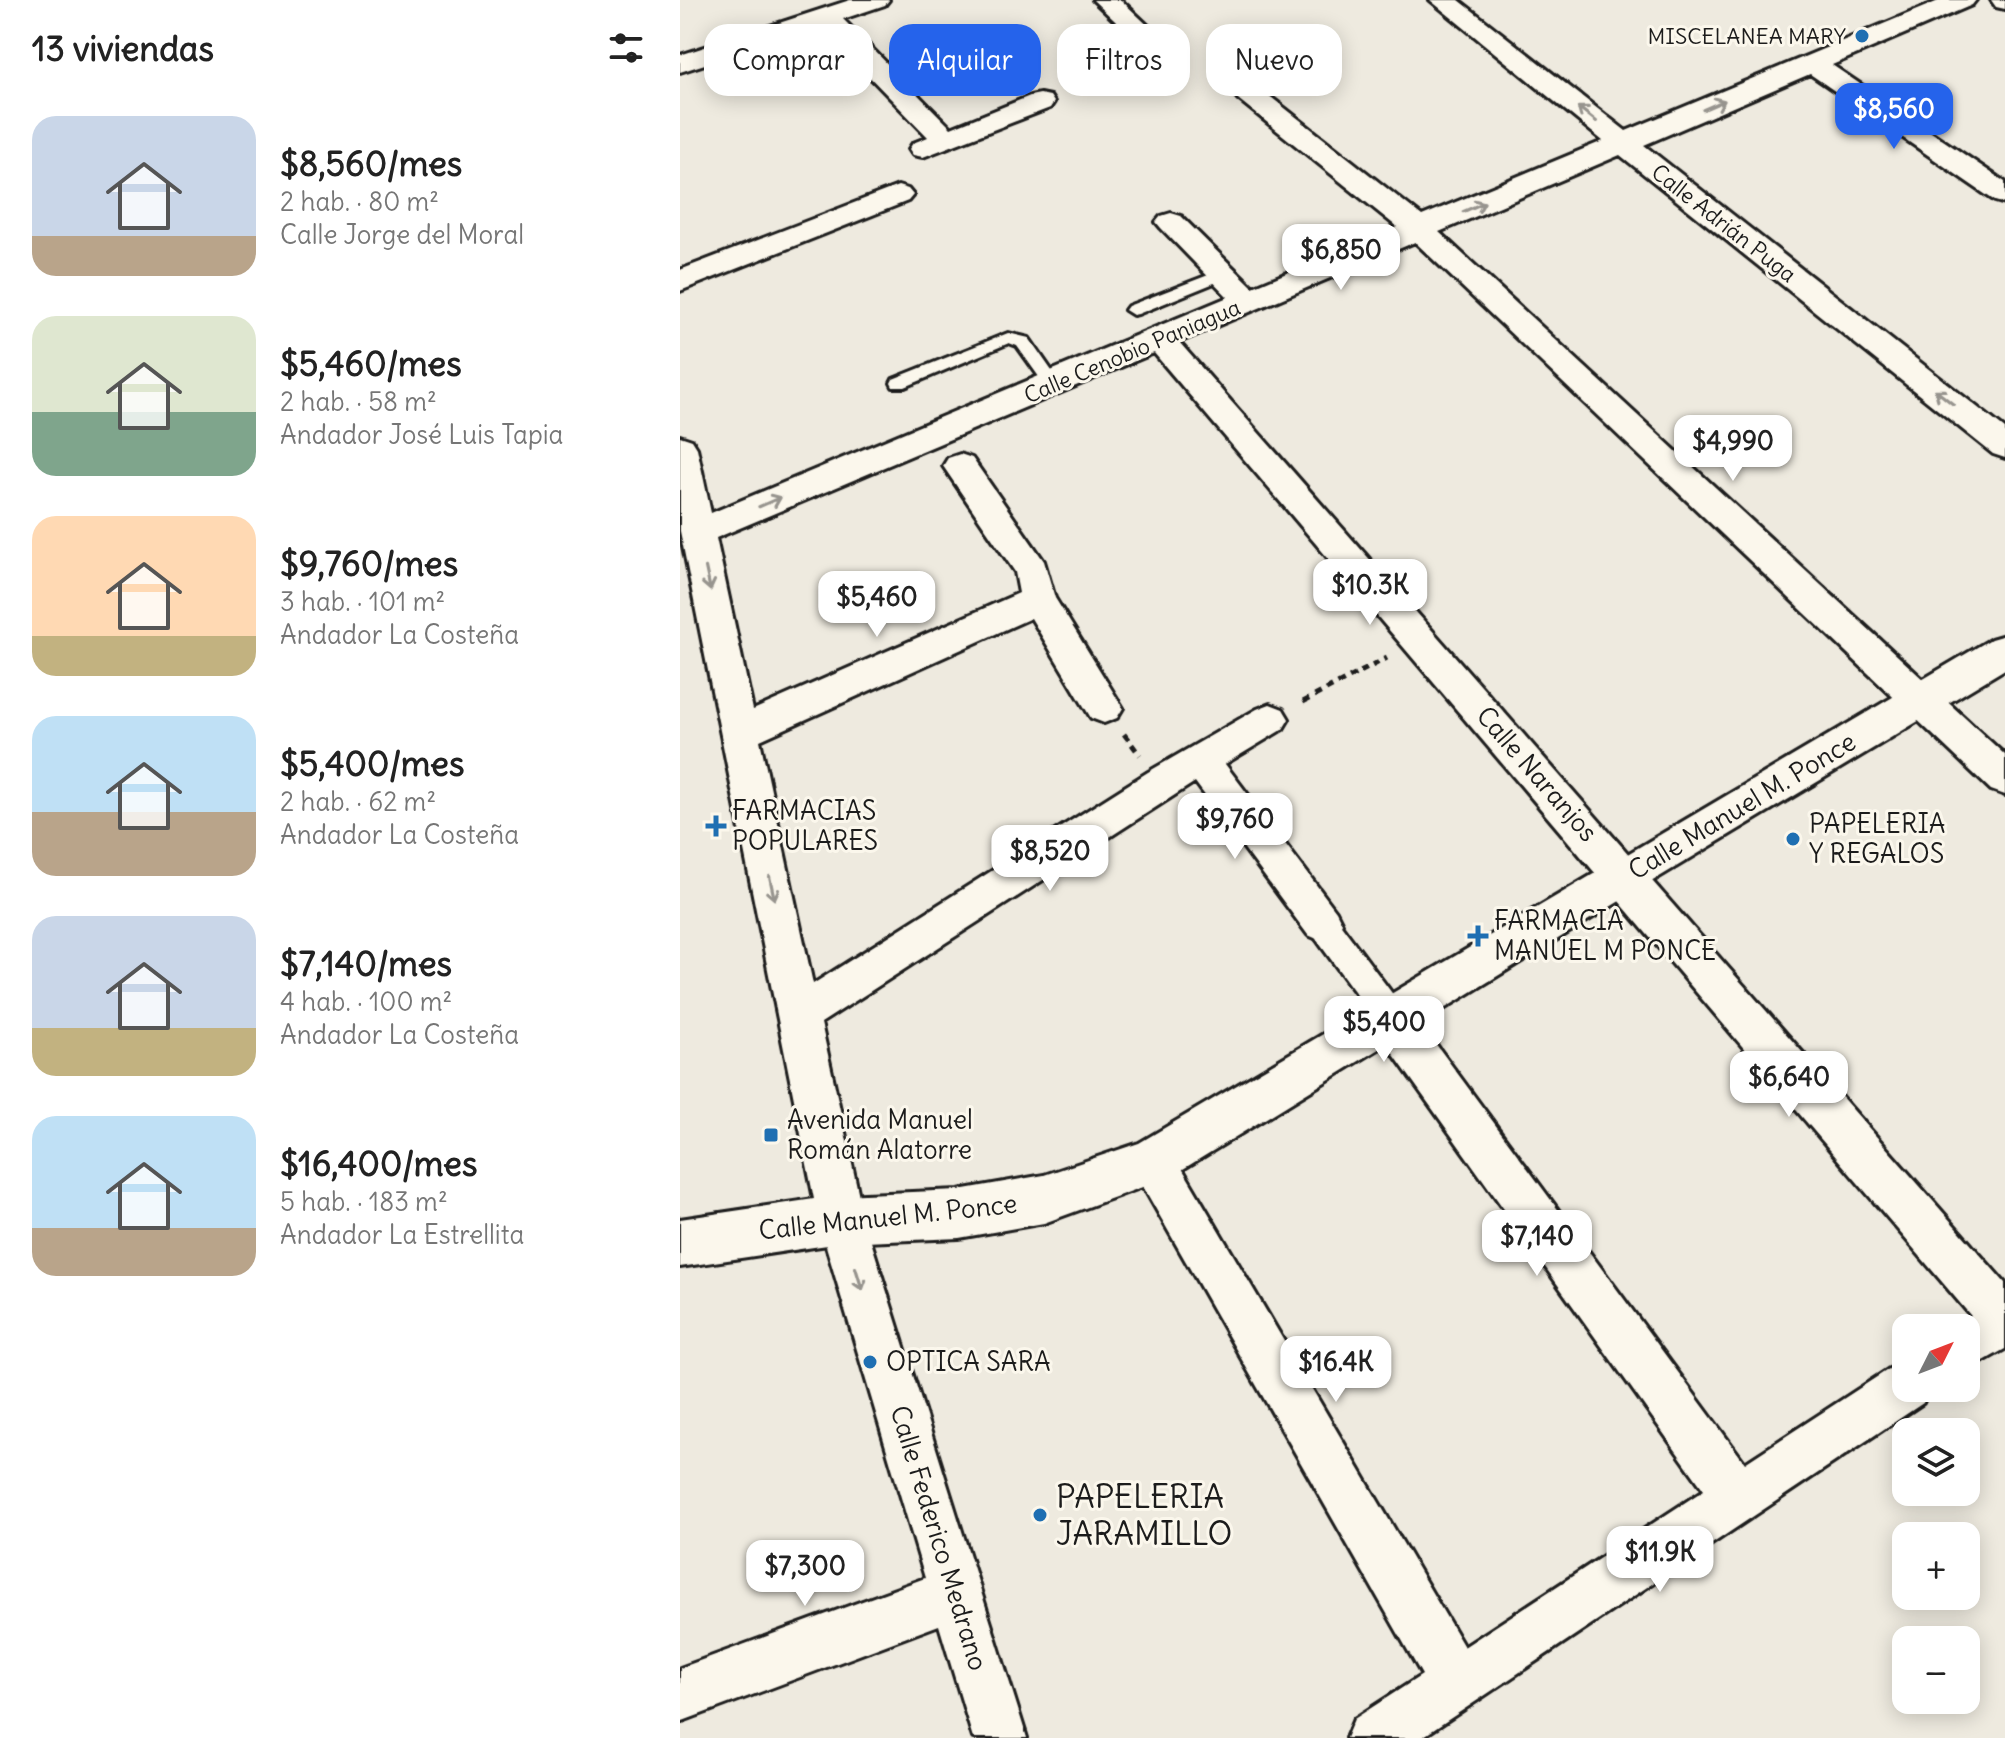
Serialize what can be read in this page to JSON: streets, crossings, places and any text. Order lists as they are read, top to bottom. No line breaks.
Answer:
{"streets":{"street":["Calle Adrián Puga","Calle Cenobio Paniagua","Calle Naranjos","Calle Manuel M. Ponce","Calle Federico Medrano"]},"crossings":[["Calle Adrián Puga","Calle Cenobio Paniagua"],["Calle Cenobio Paniagua","Calle Naranjos"],["Calle Cenobio Paniagua","Calle Federico Medrano"],["Calle Naranjos","Calle Manuel M. Ponce"],["Calle Manuel M. Ponce","Calle Federico Medrano"]],"places":{"other":["MISCELANEA MARY","PAPELERIA Y REGALOS","OPTICA SARA","PAPELERIA JARAMILLO"],"health":["FARMACIAS POPULARES","FARMACIA MANUEL M PONCE"],"transit":["Avenida Manuel Román Alatorre"]},"north":"top right","page":{"heading":"13 viviendas","chip":["Comprar","Alquilar","Filtros","Nuevo"],"price":["$8,560","$6,850","$4,990","$10.3K","$5,460","$9,760","$8,520","$5,400","$6,640","$7,140","$16.4K","$11.9K","$7,300"],"list":[{"name":"$8,560/mes","note":"2 hab. · 80 m² · Calle Jorge del Moral"},{"name":"$5,460/mes","note":"2 hab. · 58 m² · Andador José Luis Tapia"},{"name":"$9,760/mes","note":"3 hab. · 101 m² · Andador La Costeña"},{"name":"$5,400/mes","note":"2 hab. · 62 m² · Andador La Costeña"},{"name":"$7,140/mes","note":"4 hab. · 100 m² · Andador La Costeña"},{"name":"$16,400/mes","note":"5 hab. · 183 m² · Andador La Estrellita"}],"map_buttons":["+","−"]}}
